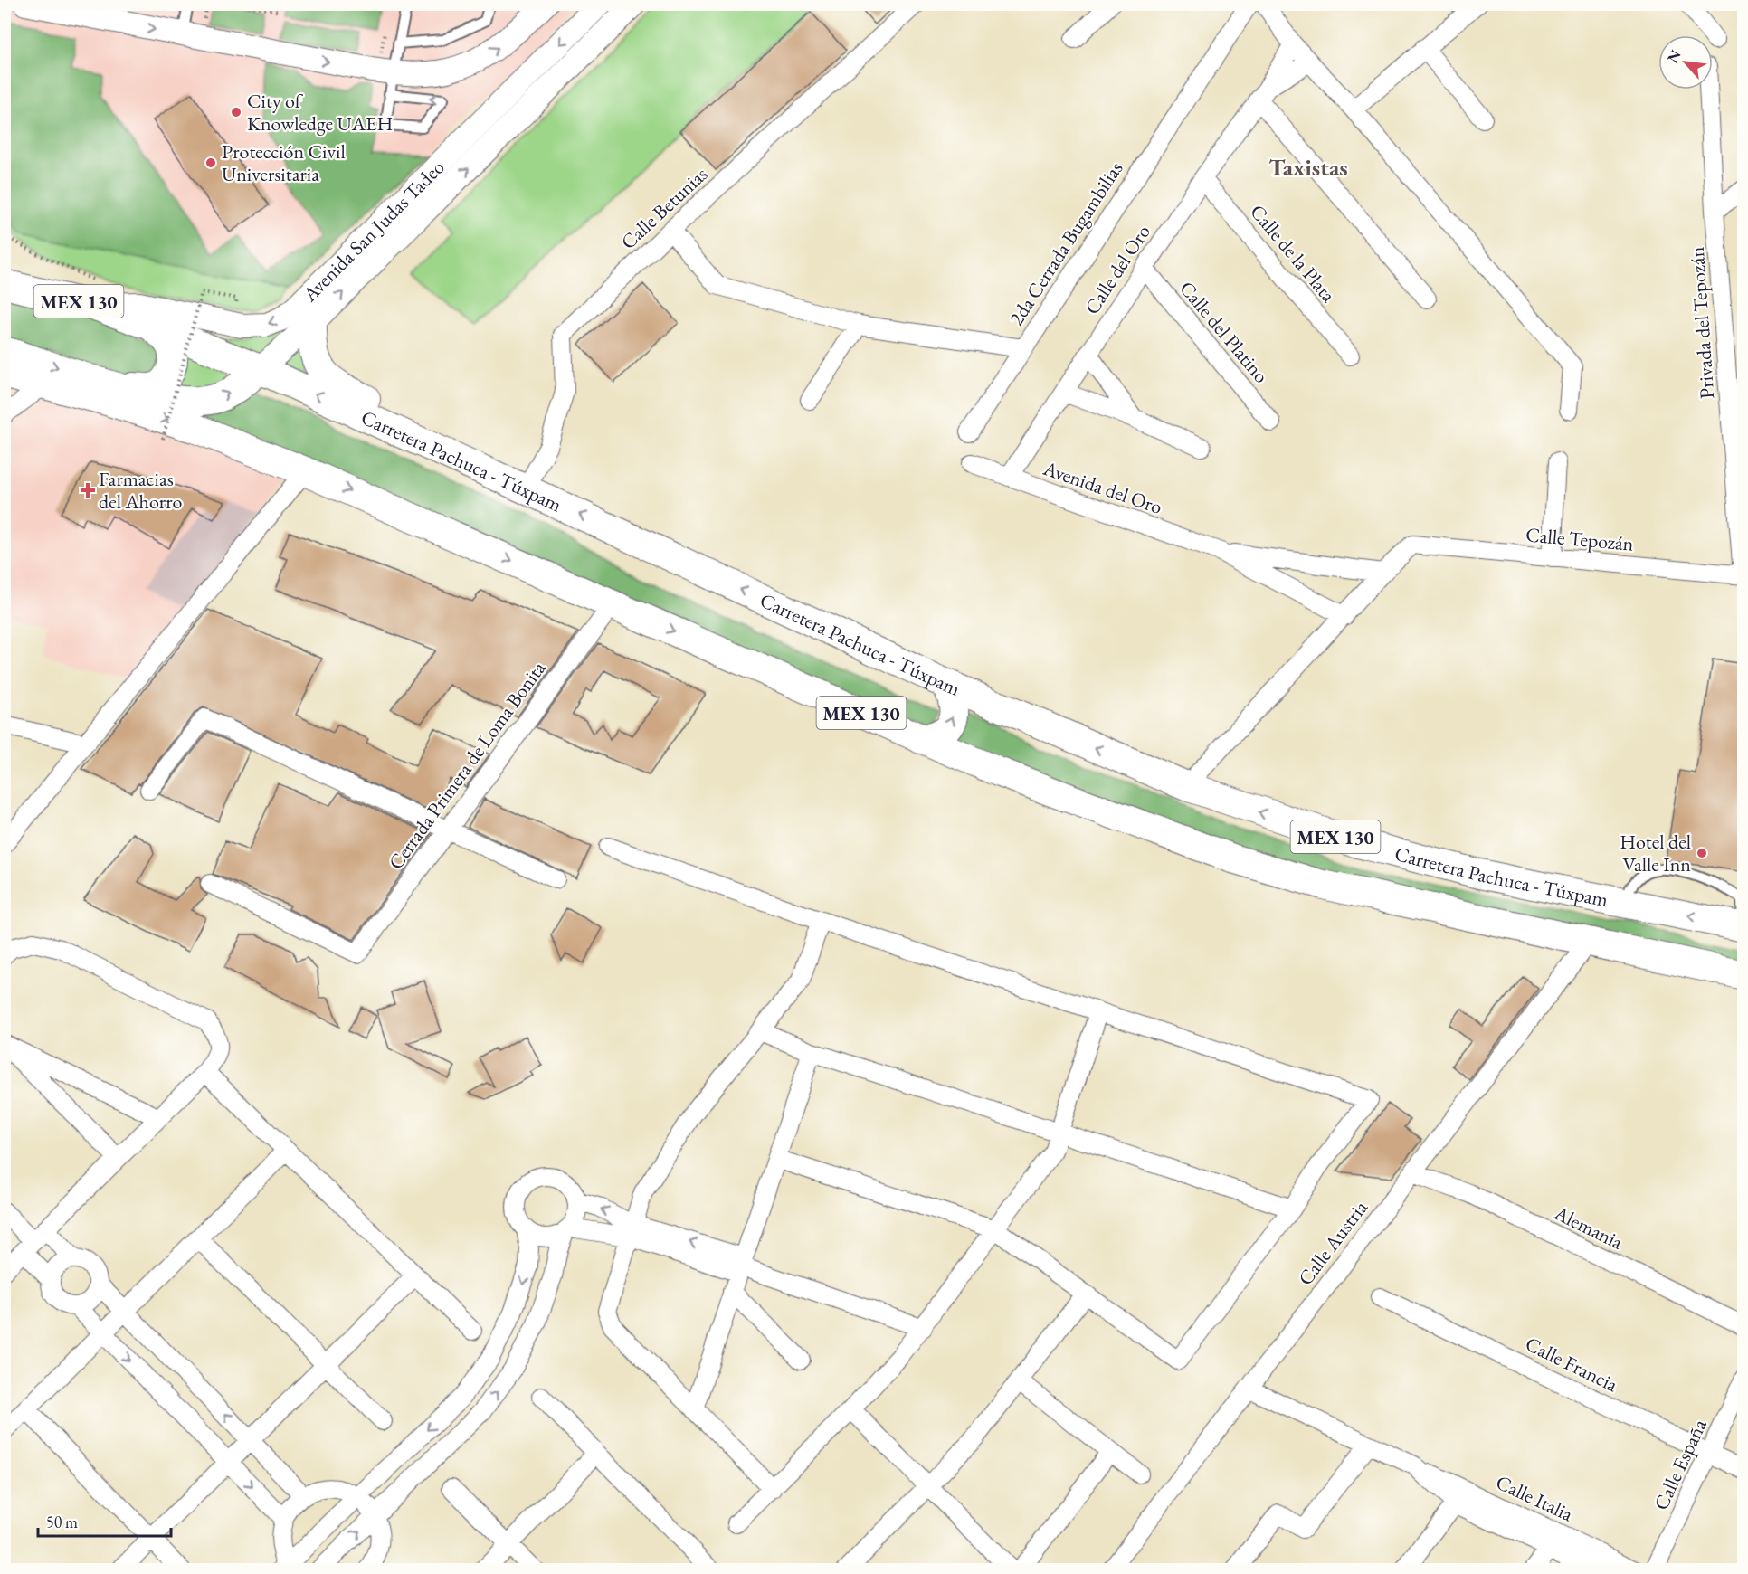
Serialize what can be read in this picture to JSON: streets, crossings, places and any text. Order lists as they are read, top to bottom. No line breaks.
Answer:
{"streets":{"main road":["MEX 130","Carretera Pachuca - Túxpam"],"street":["Calle Betunias","Avenida San Judas Tadeo","2da Cerrada Bugambilias","Calle de la Plata","Calle del Oro","Privada del Tepozán","Calle del Platino","Avenida del Oro","Calle Tepozán","Cerrada Primera de Loma Bonita","Alemania","Calle Austria","Calle Francia","Calle España","Calle Italia"]},"crossings":[["Calle Betunias","2da Cerrada Bugambilias"],["Calle Betunias","Carretera Pachuca - Túxpam"],["Avenida San Judas Tadeo","Carretera Pachuca - Túxpam"],["Calle de la Plata","Calle del Oro"],["Calle del Oro","Calle del Platino"],["Calle del Oro","Avenida del Oro"],["MEX 130","Cerrada Primera de Loma Bonita"],["MEX 130","Calle Austria"],["Privada del Tepozán","Calle Tepozán"],["Avenida del Oro","Calle Tepozán"],["Alemania","Calle Austria"],["Calle Austria","Calle Italia"],["Calle Francia","Calle España"]],"districts":["Taxistas"],"places":{"other":["City of Knowledge UAEH","Protección Civil Universitaria","Hotel del Valle Inn"],"health":["Farmacias del Ahorro"]},"scale_bar":"50 m","north":"top left"}
